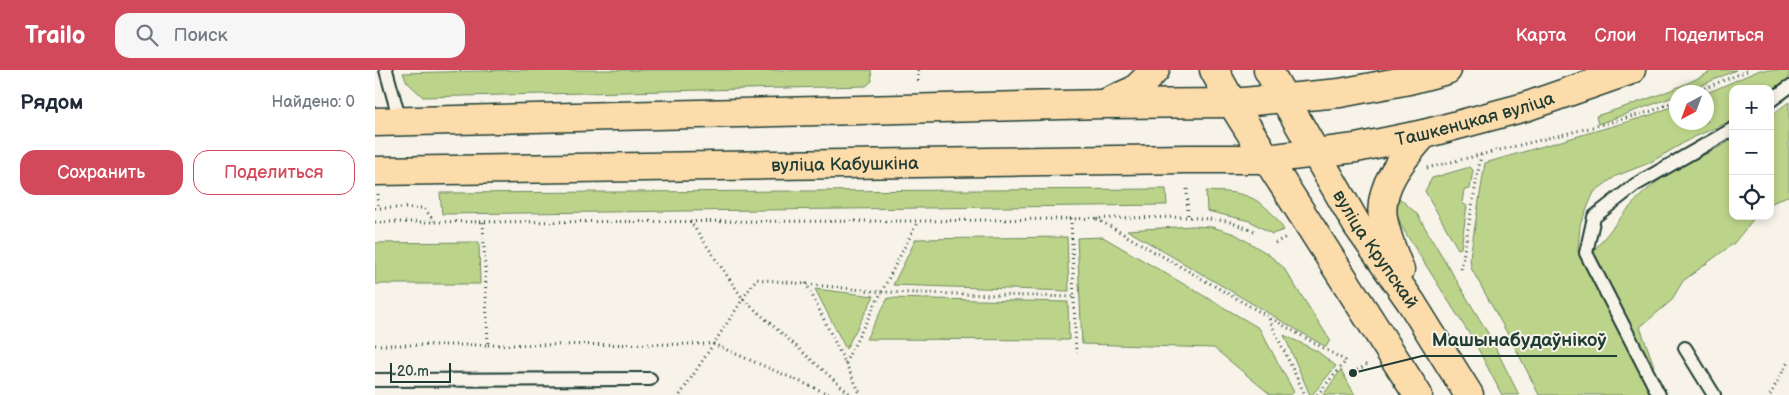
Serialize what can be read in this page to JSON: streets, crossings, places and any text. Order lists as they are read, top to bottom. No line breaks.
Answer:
{"streets":{"main road":["Ташкенцкая вуліца","вуліца Кабушкіна","вуліца Крупскай"]},"crossings":[["Ташкенцкая вуліца","вуліца Кабушкіна"],["Ташкенцкая вуліца","вуліца Крупскай"],["вуліца Кабушкіна","вуліца Крупскай"]],"places":["Машынабудаўнікоў"],"scale_bar":"20 m","north":"bottom left","page":{"header":"Trailo","search":"Поиск","nav":["Карта","Слои","Поделиться"],"heading":["Рядом","Найдено: 0"],"map_buttons":["+","−"],"buttons":["Сохранить","Поделиться"],"scale":"20 m"}}
